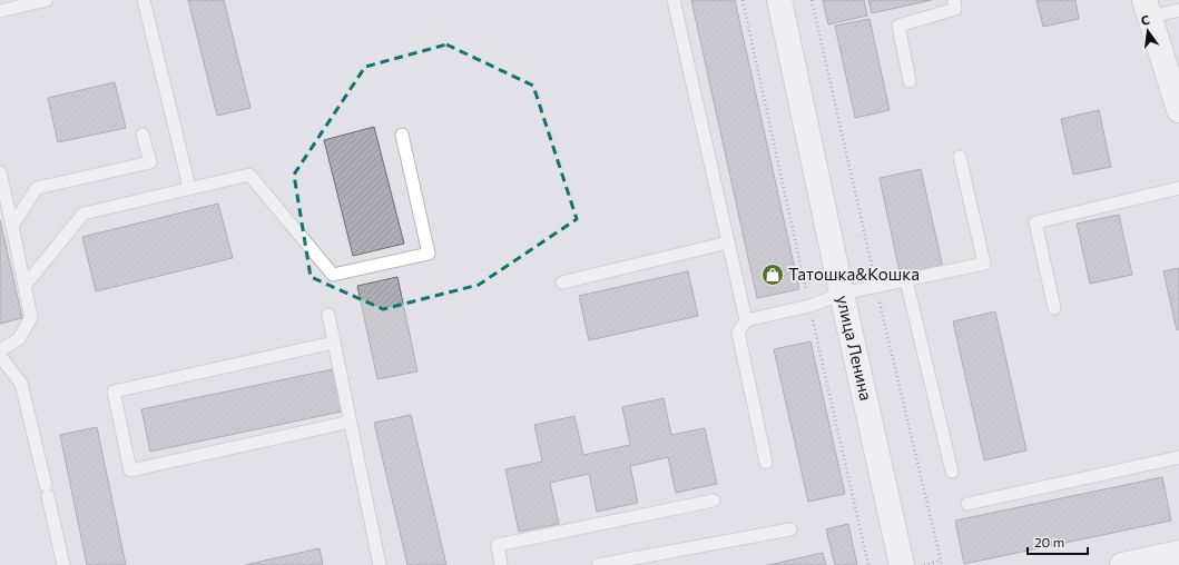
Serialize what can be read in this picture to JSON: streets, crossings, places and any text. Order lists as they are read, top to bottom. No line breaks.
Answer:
{"streets":{"street":["улица Ленина"]},"places":{"shop":["Татошка&Кошка"]},"scale_bar":"20 m","north":"top"}
